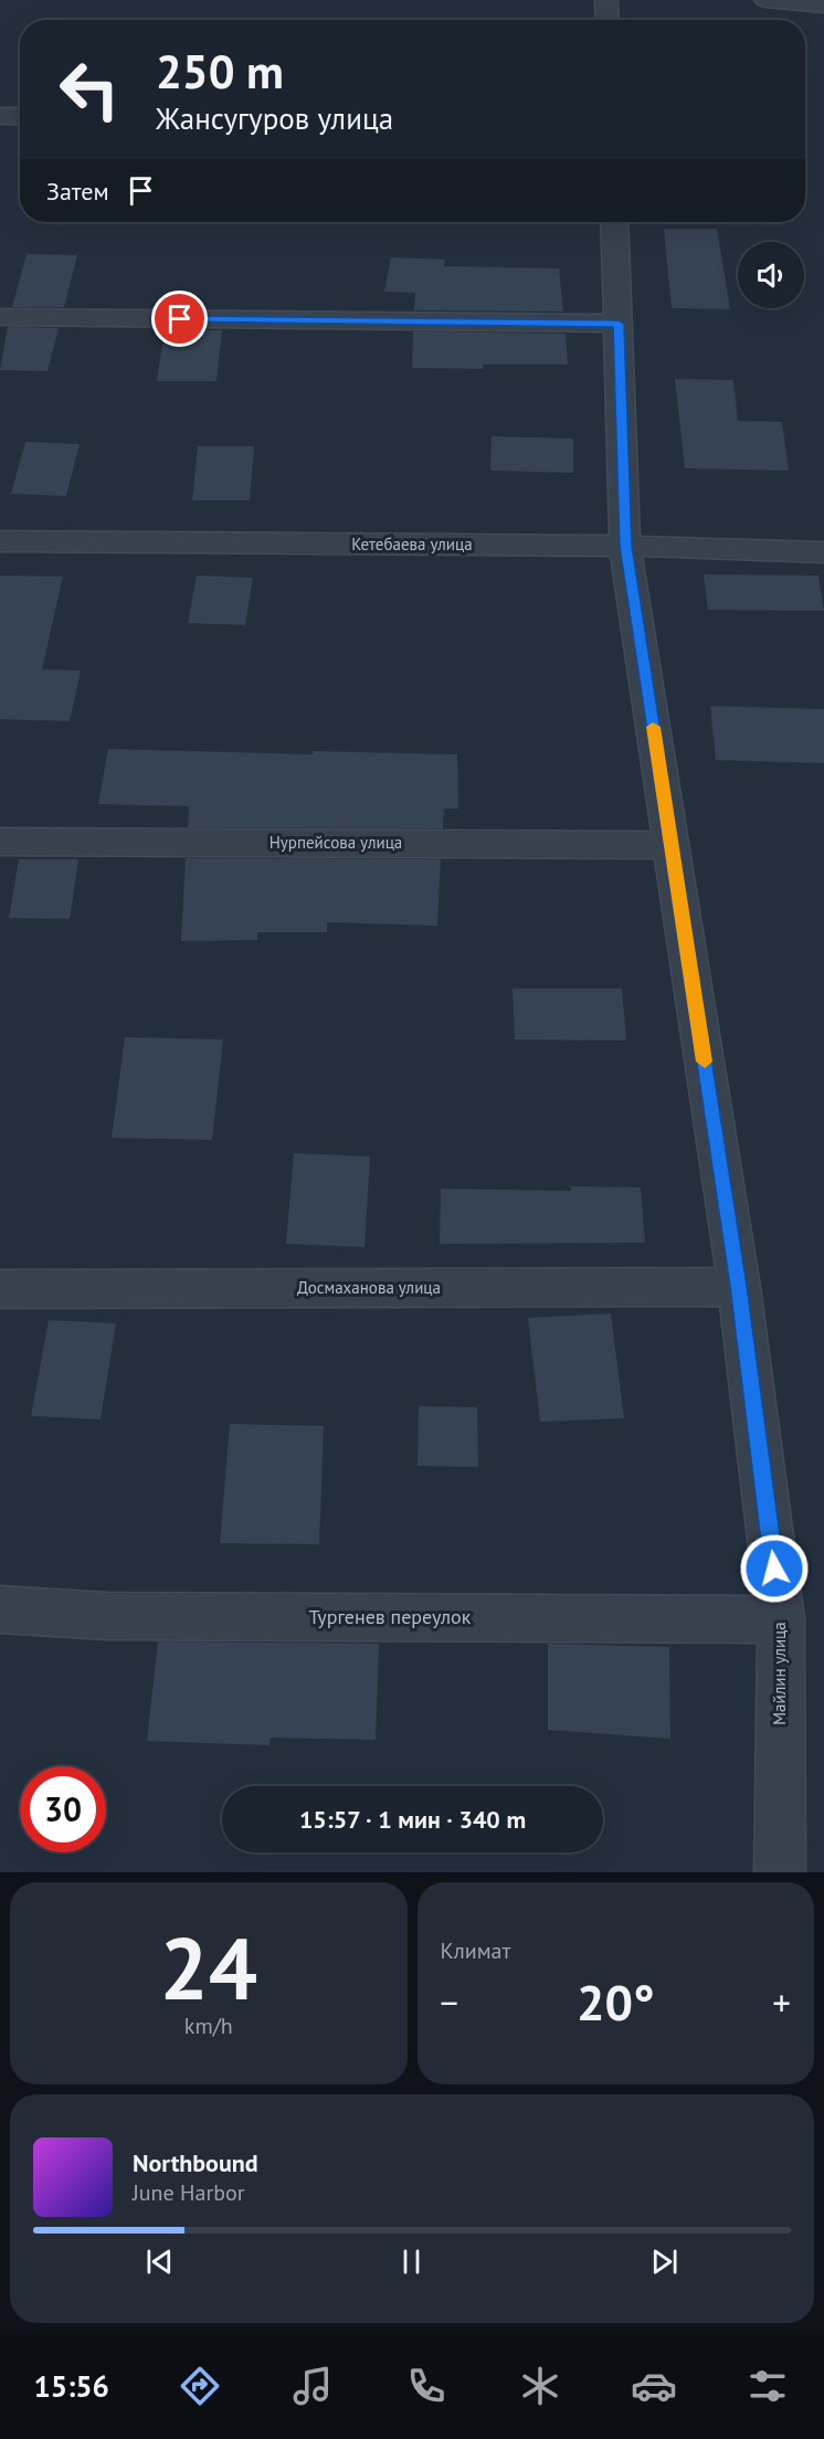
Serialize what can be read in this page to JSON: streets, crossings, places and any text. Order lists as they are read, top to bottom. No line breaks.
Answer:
{"streets":{"street":["Кетебаева улица","Нурпейсова улица","Досмаханова улица","Тургенев переулок","Майлин улица"]},"crossings":[["Кетебаева улица","Майлин улица"],["Нурпейсова улица","Майлин улица"],["Досмаханова улица","Майлин улица"],["Тургенев переулок","Майлин улица"]],"page":{"turn":["250 m","Жансугуров улица"],"then":"Затем","limit":"30","trip":"15:57 · 1 мин · 340 m","tile":[["24","km/h"],"Климат"],"heat":["−","20°","+"],"song":["Northbound","June Harbor"],"tabs":"15:56"}}
